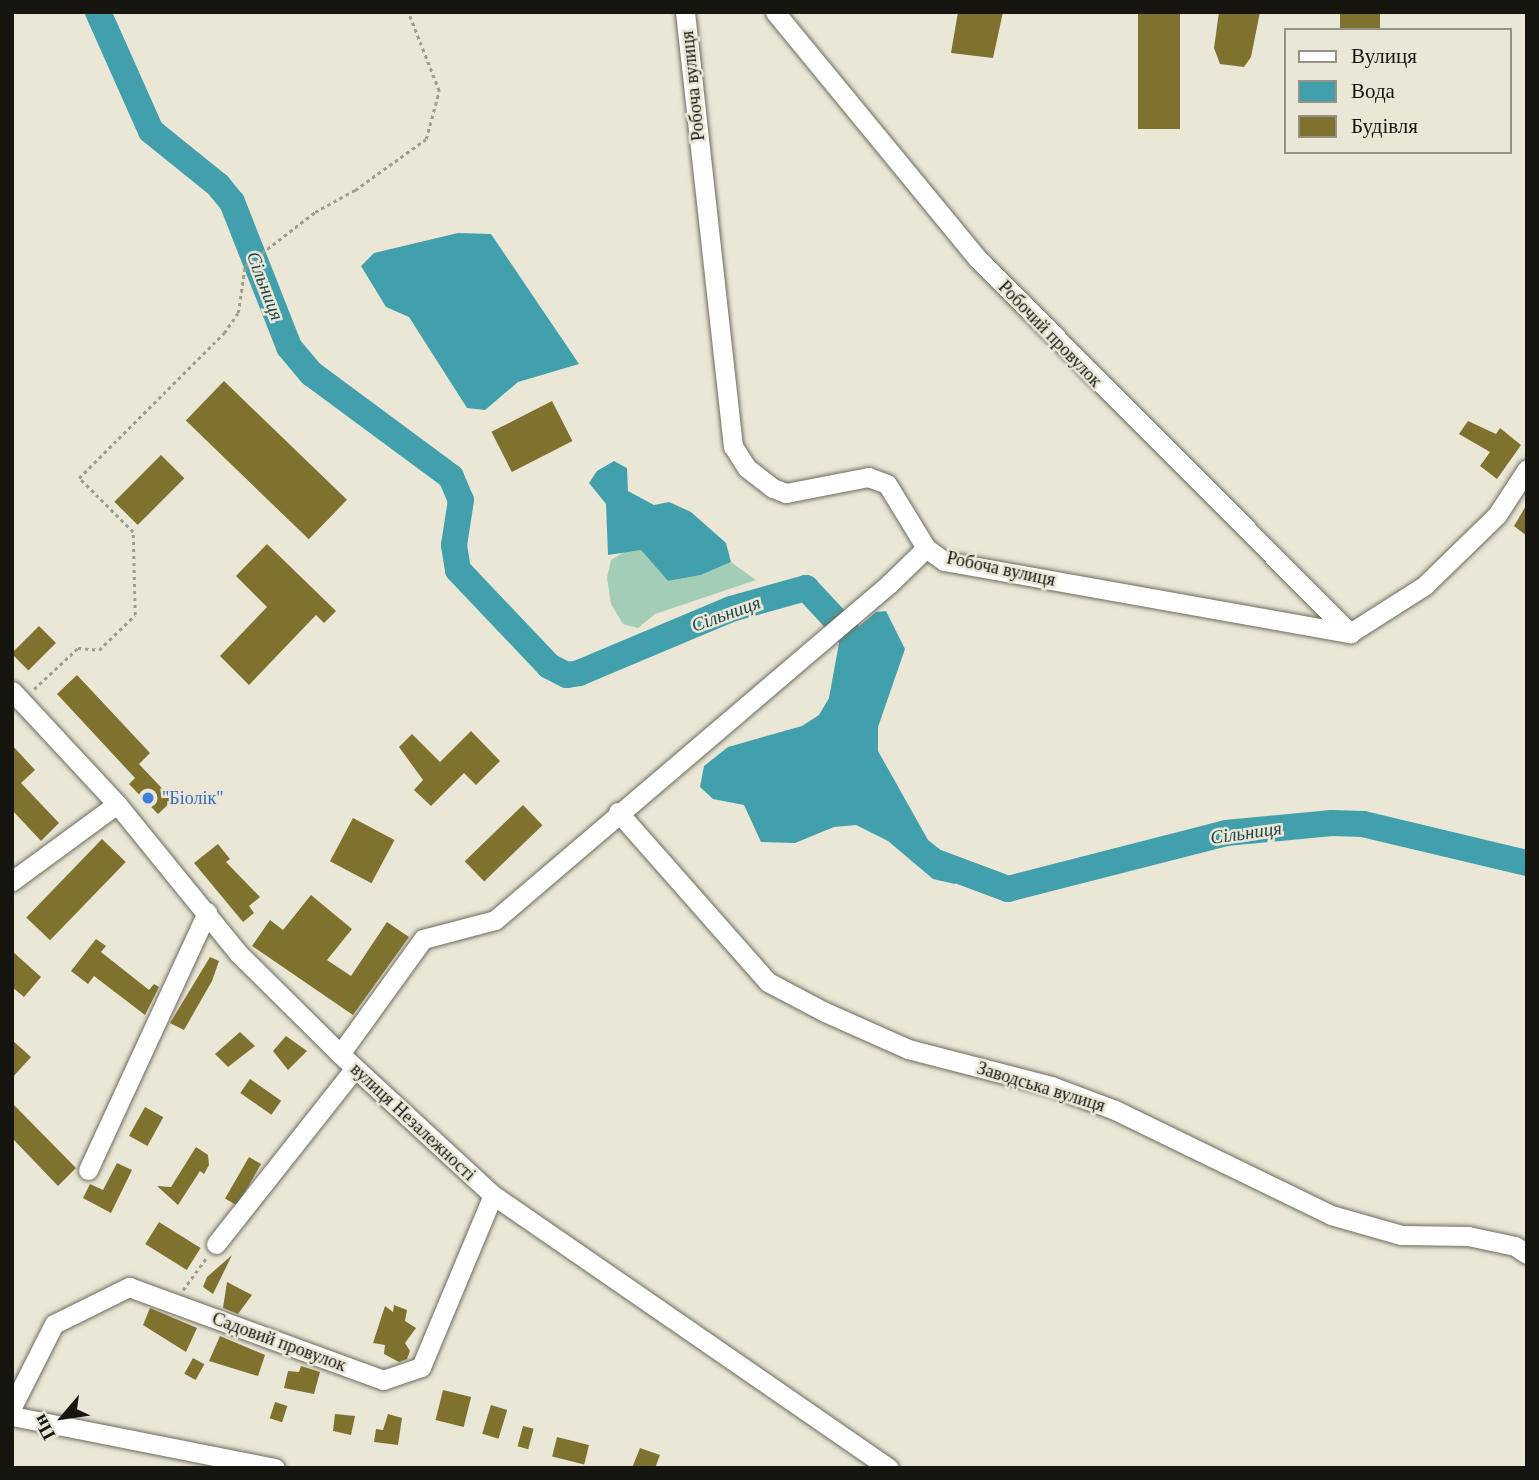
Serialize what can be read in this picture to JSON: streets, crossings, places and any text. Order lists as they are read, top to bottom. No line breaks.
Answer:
{"streets":{"street":["Робоча вулиця","Робочий провулок","Заводська вулиця","вулиця Незалежності","Садовий провулок"]},"crossings":[["Робоча вулиця","Робочий провулок"],["вулиця Незалежності","Садовий провулок"]],"water":["Сільниця"],"places":["\"Біолік\""],"legend":["Вулиця","Вода","Будівля"],"north":"bottom left"}
